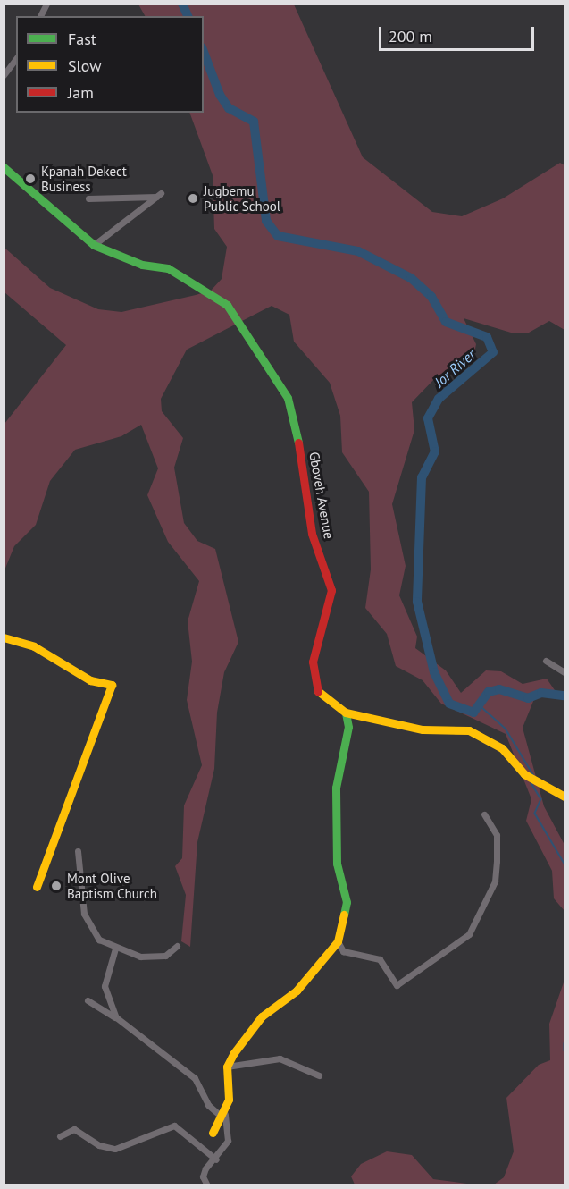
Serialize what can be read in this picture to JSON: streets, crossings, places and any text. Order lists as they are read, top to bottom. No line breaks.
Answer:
{"streets":{"street":["Gboveh Avenue"]},"water":["Jor River"],"places":["Kpanah Dekect Business","Jugbemu Public School","Mont Olive Baptism Church"],"legend":["Fast","Slow","Jam"],"scale_bar":"200 m"}
